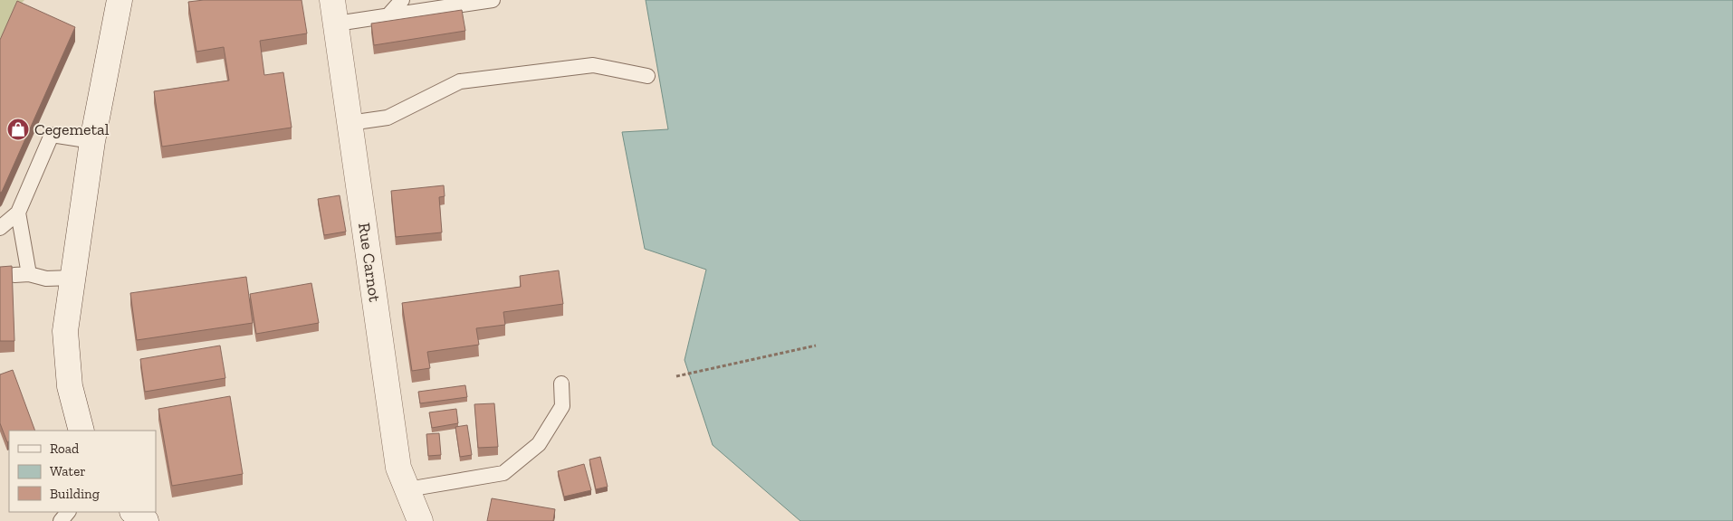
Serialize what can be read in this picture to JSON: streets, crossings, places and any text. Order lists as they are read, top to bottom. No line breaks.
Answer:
{"streets":{"street":["Rue Carnot"]},"places":{"shop":["Cegemetal"]},"legend":["Road","Water","Building"]}
